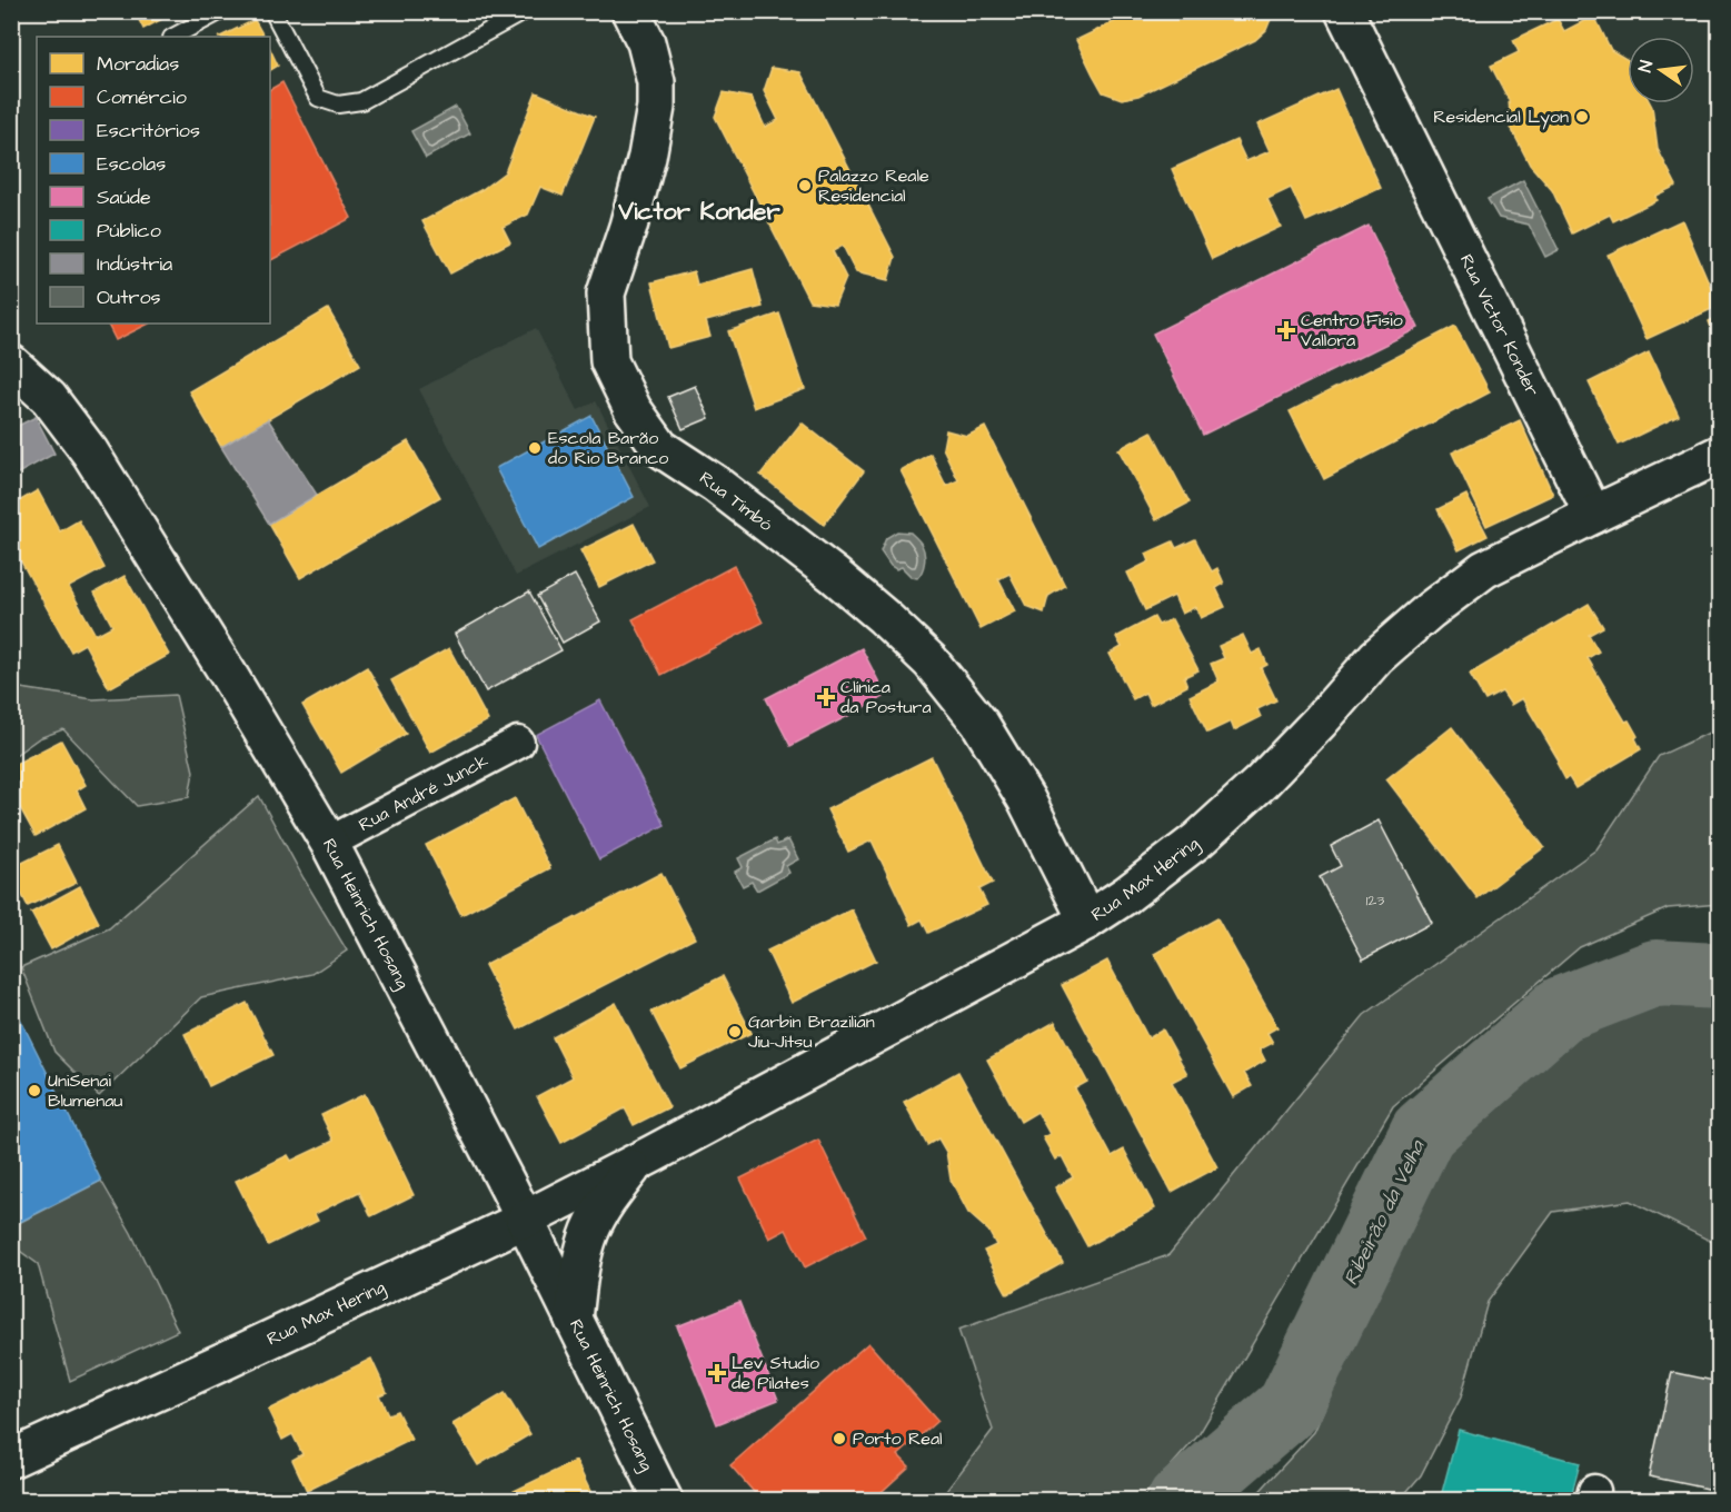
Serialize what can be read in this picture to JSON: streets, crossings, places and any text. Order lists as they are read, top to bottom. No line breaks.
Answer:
{"streets":{"main road":["Rua Victor Konder","Rua Timbó","Rua Max Hering","Rua Heinrich Hosang"],"street":["Rua André Junck"]},"crossings":[["Rua Victor Konder","Rua Max Hering"],["Rua Timbó","Rua Max Hering"],["Rua André Junck","Rua Heinrich Hosang"],["Rua Max Hering","Rua Heinrich Hosang"]],"districts":["Victor Konder"],"water":["Ribeirão da Velha"],"places":{"other":["Residencial Lyon","Palazzo Reale Residencial","Escola Barão do Rio Branco","Garbin Brazilian Jiu-Jitsu","UniSenai Blumenau","Porto Real"],"health":["Centro Fisio Vallora","Clínica da Postura","Lev Studio de Pilates"]},"house_numbers":["123"],"legend":["Moradias","Comércio","Escritórios","Escolas","Saúde","Público","Indústria","Outros"],"north":"left"}
